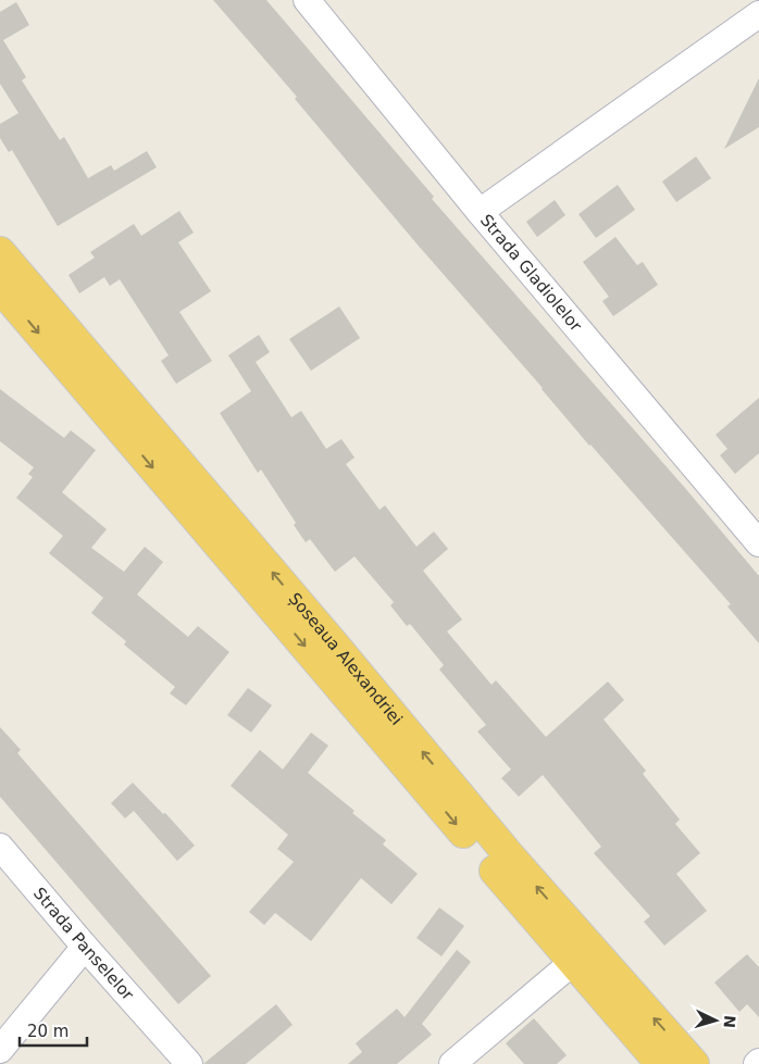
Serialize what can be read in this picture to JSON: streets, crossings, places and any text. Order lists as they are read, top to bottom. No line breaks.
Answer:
{"streets":{"highway":["Șoseaua Alexandriei"],"street":["Strada Gladiolelor","Strada Panselelor"]},"scale_bar":"20 m","north":"right"}
